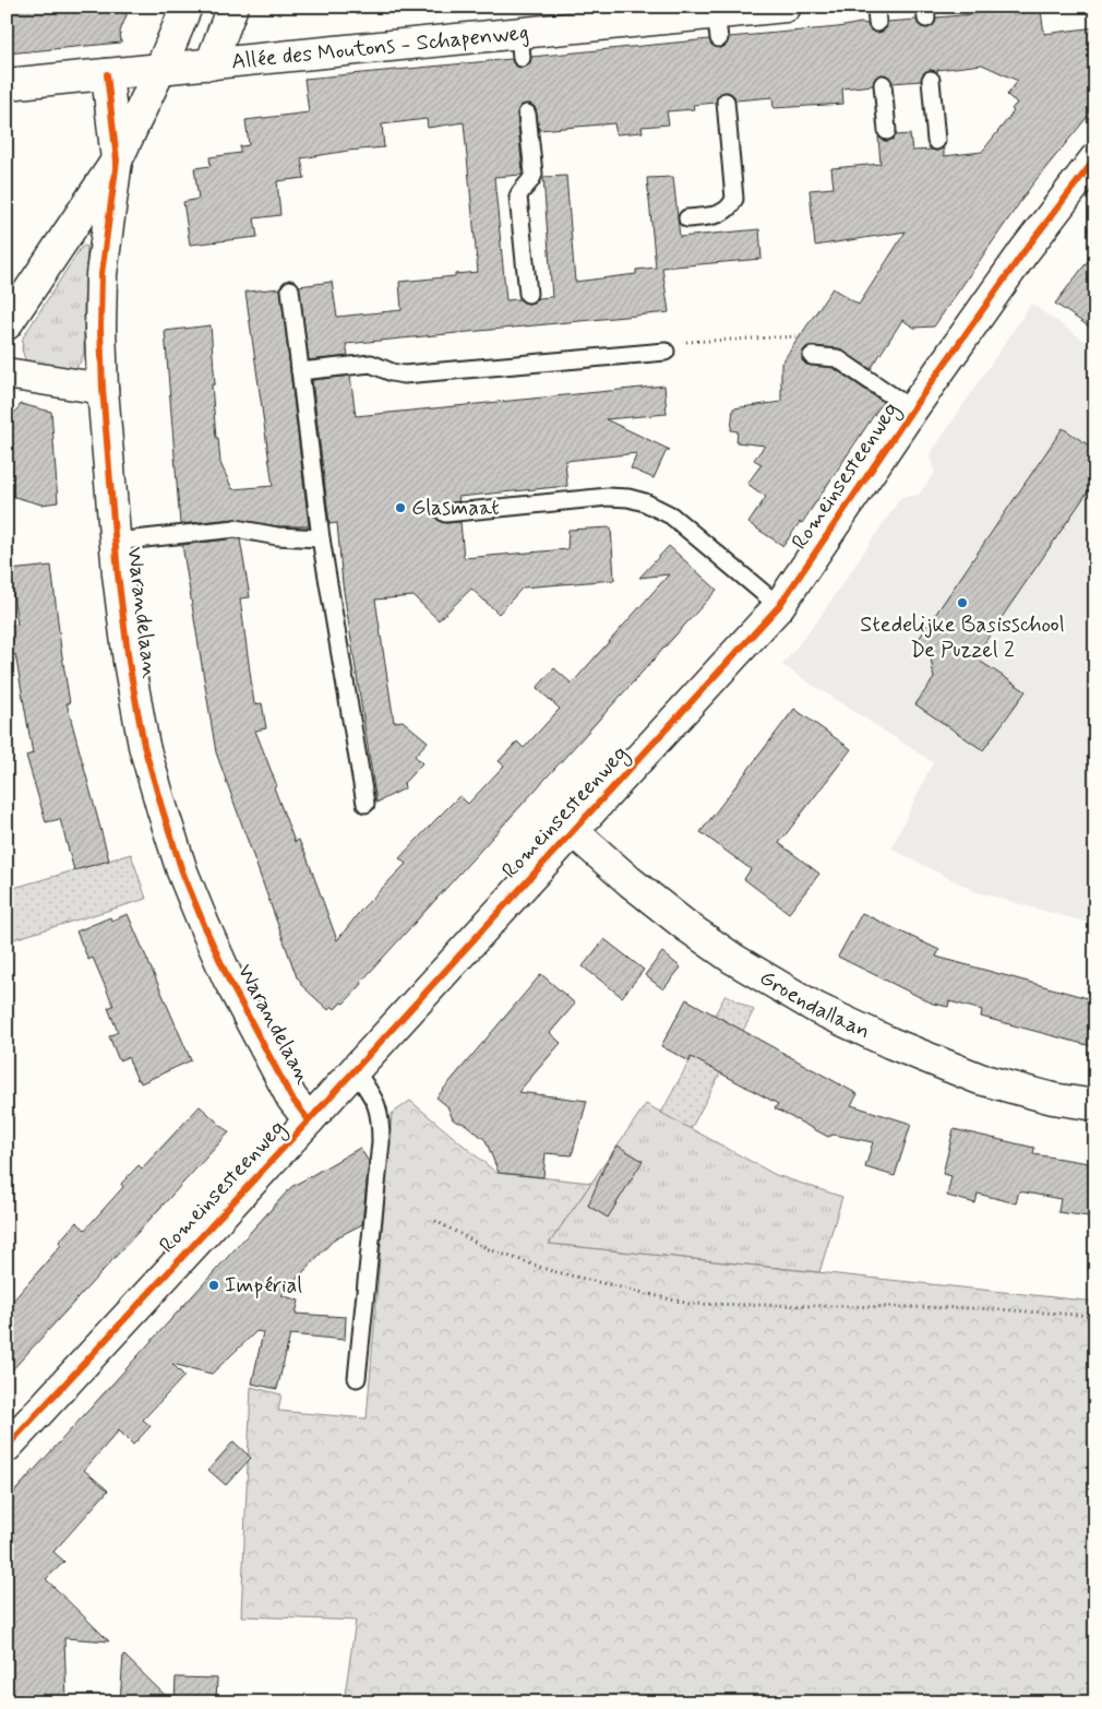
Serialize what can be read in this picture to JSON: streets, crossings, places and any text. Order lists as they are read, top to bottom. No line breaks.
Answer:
{"streets":{"street":["Allée des Moutons - Schapenweg","Romeinsesteenweg","Warandelaan","Groendallaan"]},"crossings":[["Allée des Moutons - Schapenweg","Warandelaan"],["Romeinsesteenweg","Warandelaan"],["Romeinsesteenweg","Groendallaan"]],"places":["Glasmaat","Stedelijke Basisschool De Puzzel 2","Impérial"]}
